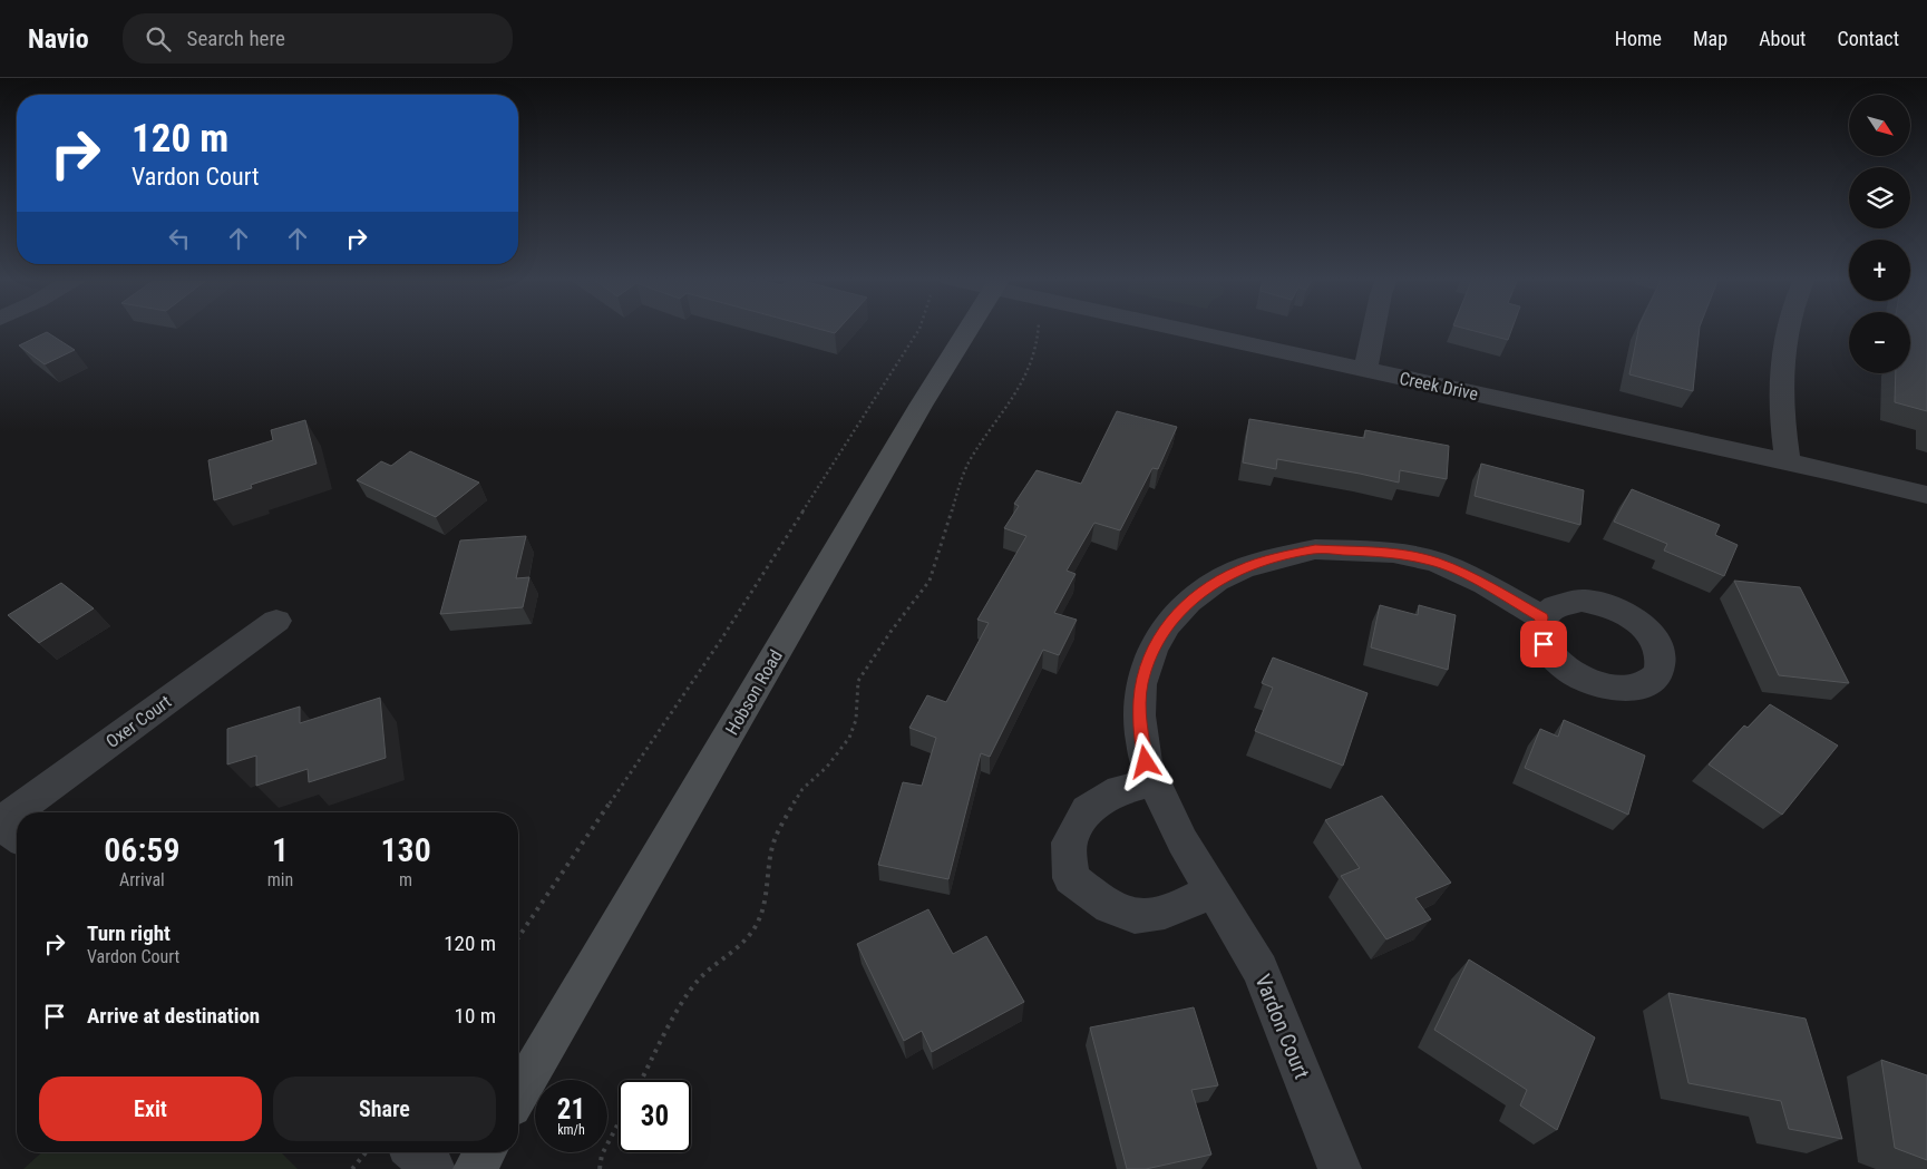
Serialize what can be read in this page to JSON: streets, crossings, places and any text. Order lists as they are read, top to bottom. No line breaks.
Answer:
{"streets":{"main road":["Hobson Road"],"street":["Creek Drive","Oxer Court","Vardon Court"]},"north":"bottom right","page":{"header":"Navio","search":"Search here","nav":["Home","Map","About","Contact"],"map_buttons":["+","−"],"turn":["120 m","Vardon Court"],"eta":["06:59","Arrival","1","min","130","m"],"list":[{"name":"Turn right","note":"Vardon Court","value":"120 m"},{"name":"Arrive at destination","value":"10 m"}],"buttons":["Exit","Share"],"speed":"21 km/h","limit":"30"}}
